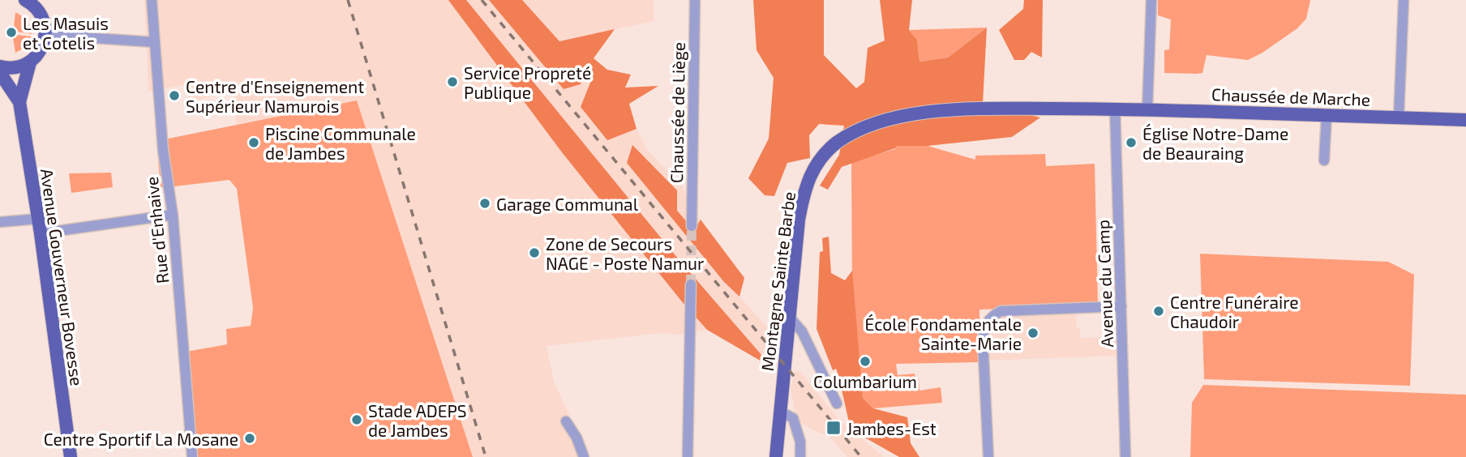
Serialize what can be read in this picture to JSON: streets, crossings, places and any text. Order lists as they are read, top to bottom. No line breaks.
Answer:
{"streets":{"main road":["Chaussée de Marche","Avenue Gouverneur Bovesse","Montagne Sainte Barbe"],"street":["Chaussée de Liège","Rue d'Enhaive","Avenue du Camp"]},"crossings":[["Chaussée de Marche","Montagne Sainte Barbe"],["Chaussée de Marche","Avenue du Camp"],["Montagne Sainte Barbe","Avenue du Camp"]],"places":{"other":["Les Masuis et Cotelis","Service Propreté Publique","Centre d'Enseignement Supérieur Namurois","Piscine Communale de Jambes","Église Notre-Dame de Beauraing","Garage Communal","Zone de Secours NAGE - Poste Namur","Centre Funéraire Chaudoir","École Fondamentale Sainte-Marie","Columbarium","Stade ADEPS de Jambes","Centre Sportif La Mosane"],"transit":["Jambes-Est"]}}
